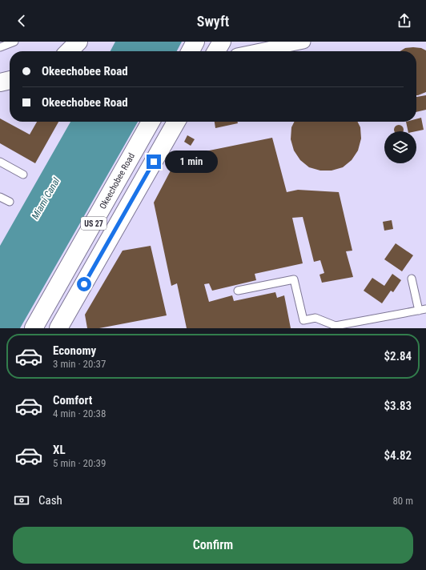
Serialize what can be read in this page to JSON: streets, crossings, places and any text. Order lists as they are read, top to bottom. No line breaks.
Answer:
{"streets":{"main road":["Okeechobee Road","US 27"]},"water":["Miami Canal"],"page":{"header":"Swyft","banner":["Okeechobee Road","Okeechobee Road"],"bubble":"1 min","list":[{"name":"Economy","note":"3 min · 20:37","value":"$2.84"},{"name":"Comfort","note":"4 min · 20:38","value":"$3.83"},{"name":"XL","note":"5 min · 20:39","value":"$4.82"}],"pay":["Cash","80 m"],"buttons":"Confirm"}}
